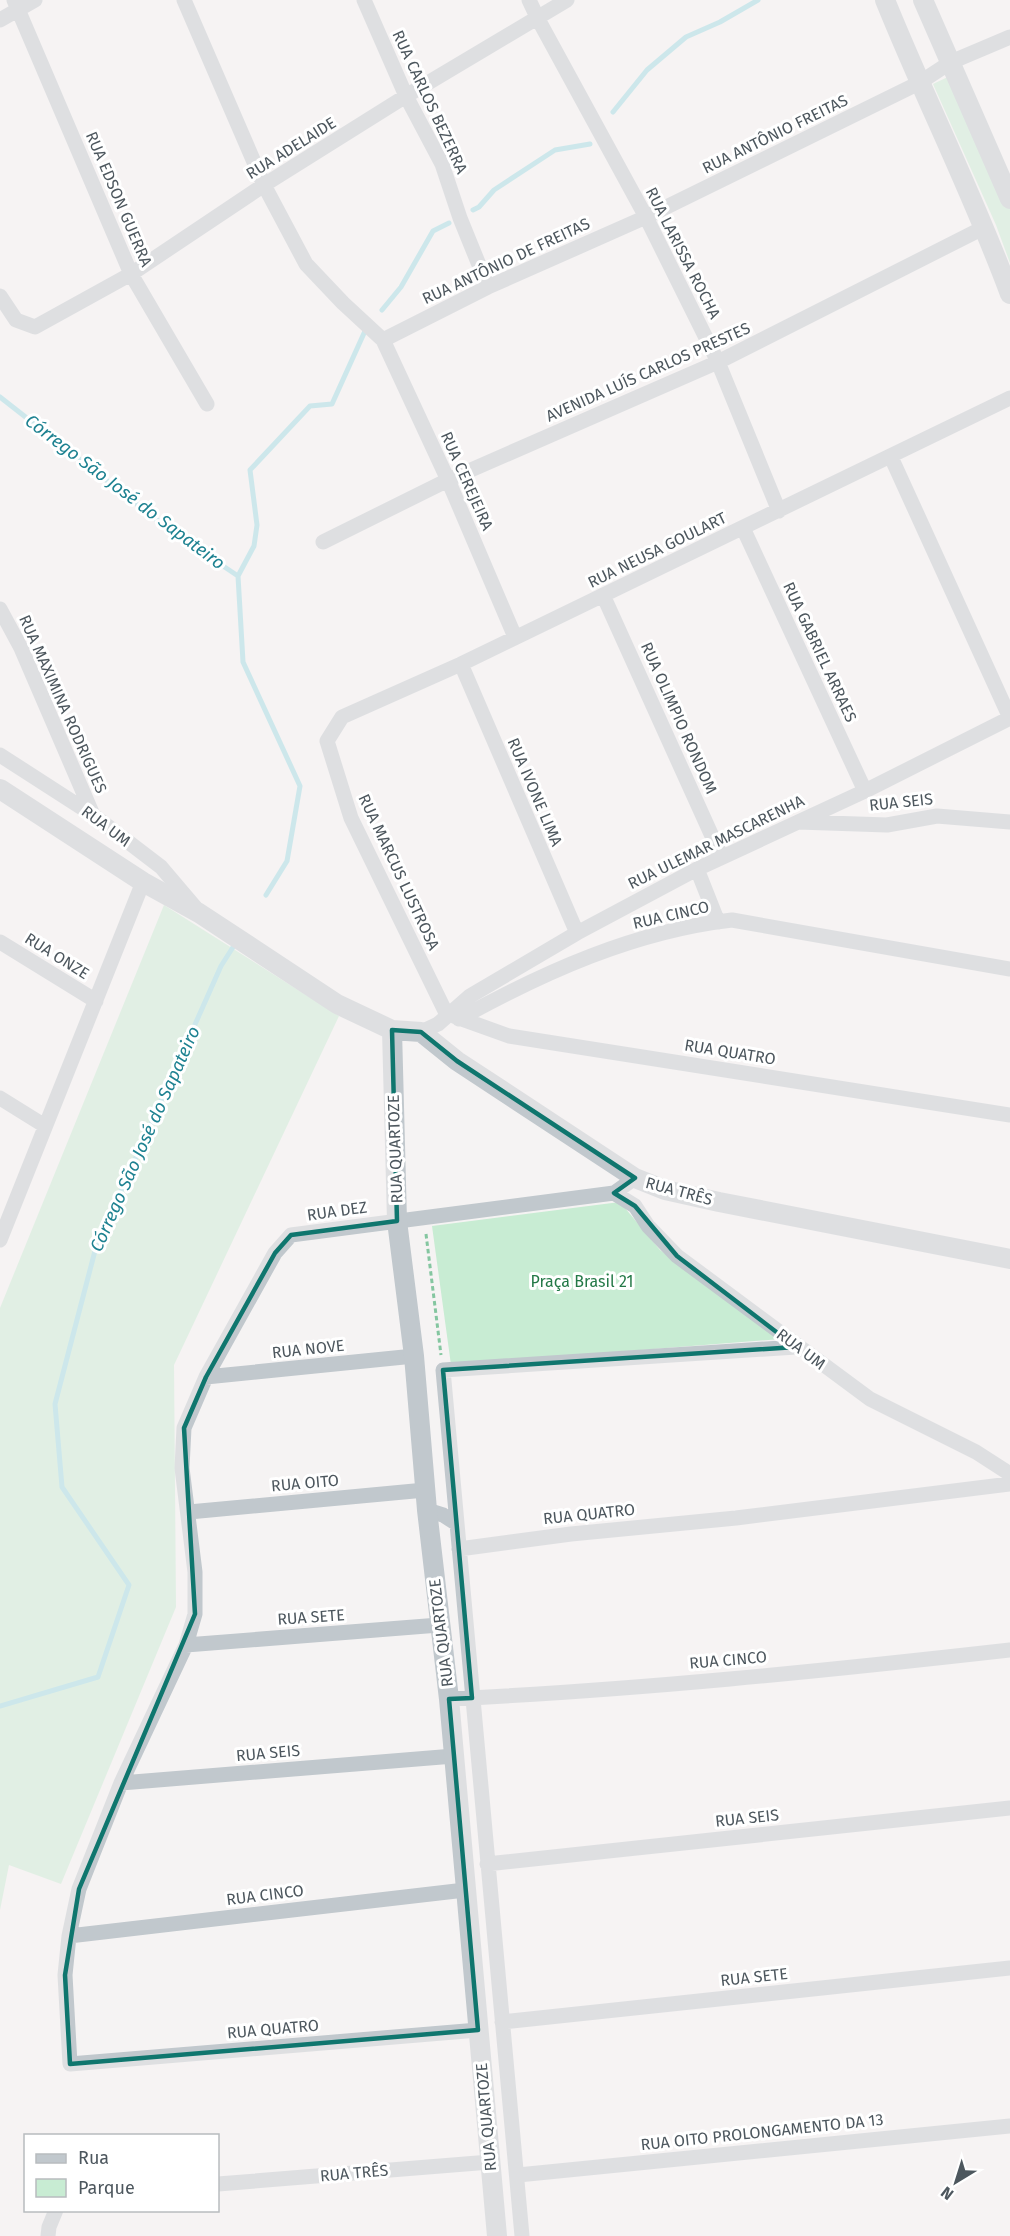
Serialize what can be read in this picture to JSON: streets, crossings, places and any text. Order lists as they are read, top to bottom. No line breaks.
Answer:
{"streets":{"street":["RUA CARLOS BEZERRA","RUA ANTÔNIO FREITAS","RUA ADELAIDE","RUA EDSON GUERRA","RUA LARISSA ROCHA","RUA ANTÔNIO DE FREITAS","AVENIDA LUÍS CARLOS PRESTES","RUA CEREJEIRA","RUA NEUSA GOULART","RUA GABRIEL ARRAES","RUA MAXIMINA RODRIGUES","RUA OLIMPIO RONDOM","RUA IVONE LIMA","RUA SEIS","RUA UM","RUA ULEMAR MASCARENHA","RUA MARCUS LUSTROSA","RUA CINCO","RUA ONZE","RUA QUATRO","RUA QUARTOZE","RUA TRÊS","RUA DEZ","RUA NOVE","RUA OITO","RUA SETE","RUA OITO PROLONGAMENTO DA 13"]},"crossings":[["RUA CARLOS BEZERRA","RUA ADELAIDE"],["RUA CARLOS BEZERRA","RUA ANTÔNIO DE FREITAS"],["RUA ANTÔNIO FREITAS","RUA LARISSA ROCHA"],["RUA ANTÔNIO FREITAS","RUA ANTÔNIO DE FREITAS"],["RUA ADELAIDE","RUA EDSON GUERRA"],["RUA ADELAIDE","RUA LARISSA ROCHA"],["RUA LARISSA ROCHA","RUA ANTÔNIO DE FREITAS"],["RUA LARISSA ROCHA","AVENIDA LUÍS CARLOS PRESTES"],["RUA LARISSA ROCHA","RUA NEUSA GOULART"],["RUA ANTÔNIO DE FREITAS","RUA CEREJEIRA"],["AVENIDA LUÍS CARLOS PRESTES","RUA CEREJEIRA"],["RUA CEREJEIRA","RUA NEUSA GOULART"],["RUA NEUSA GOULART","RUA GABRIEL ARRAES"],["RUA NEUSA GOULART","RUA OLIMPIO RONDOM"],["RUA NEUSA GOULART","RUA IVONE LIMA"],["RUA NEUSA GOULART","RUA MARCUS LUSTROSA"],["RUA GABRIEL ARRAES","RUA ULEMAR MASCARENHA"],["RUA MAXIMINA RODRIGUES","RUA UM"],["RUA OLIMPIO RONDOM","RUA ULEMAR MASCARENHA"],["RUA IVONE LIMA","RUA ULEMAR MASCARENHA"],["RUA SEIS","RUA ULEMAR MASCARENHA"],["RUA SEIS","RUA QUARTOZE"],["RUA UM","RUA QUARTOZE"],["RUA UM","RUA TRÊS"],["RUA UM","RUA DEZ"],["RUA ULEMAR MASCARENHA","RUA MARCUS LUSTROSA"],["RUA ULEMAR MASCARENHA","RUA CINCO"],["RUA ULEMAR MASCARENHA","RUA QUATRO"],["RUA MARCUS LUSTROSA","RUA CINCO"],["RUA MARCUS LUSTROSA","RUA QUATRO"],["RUA CINCO","RUA QUATRO"],["RUA CINCO","RUA QUARTOZE"],["RUA QUATRO","RUA QUARTOZE"],["RUA QUARTOZE","RUA TRÊS"],["RUA QUARTOZE","RUA DEZ"],["RUA QUARTOZE","RUA NOVE"],["RUA QUARTOZE","RUA OITO"],["RUA QUARTOZE","RUA SETE"],["RUA QUARTOZE","RUA OITO PROLONGAMENTO DA 13"],["RUA DEZ","RUA NOVE"]],"water":["Córrego São José do Sapateiro"],"parks":["Praça Brasil 21"],"legend":["Rua","Parque"],"north":"bottom left"}
